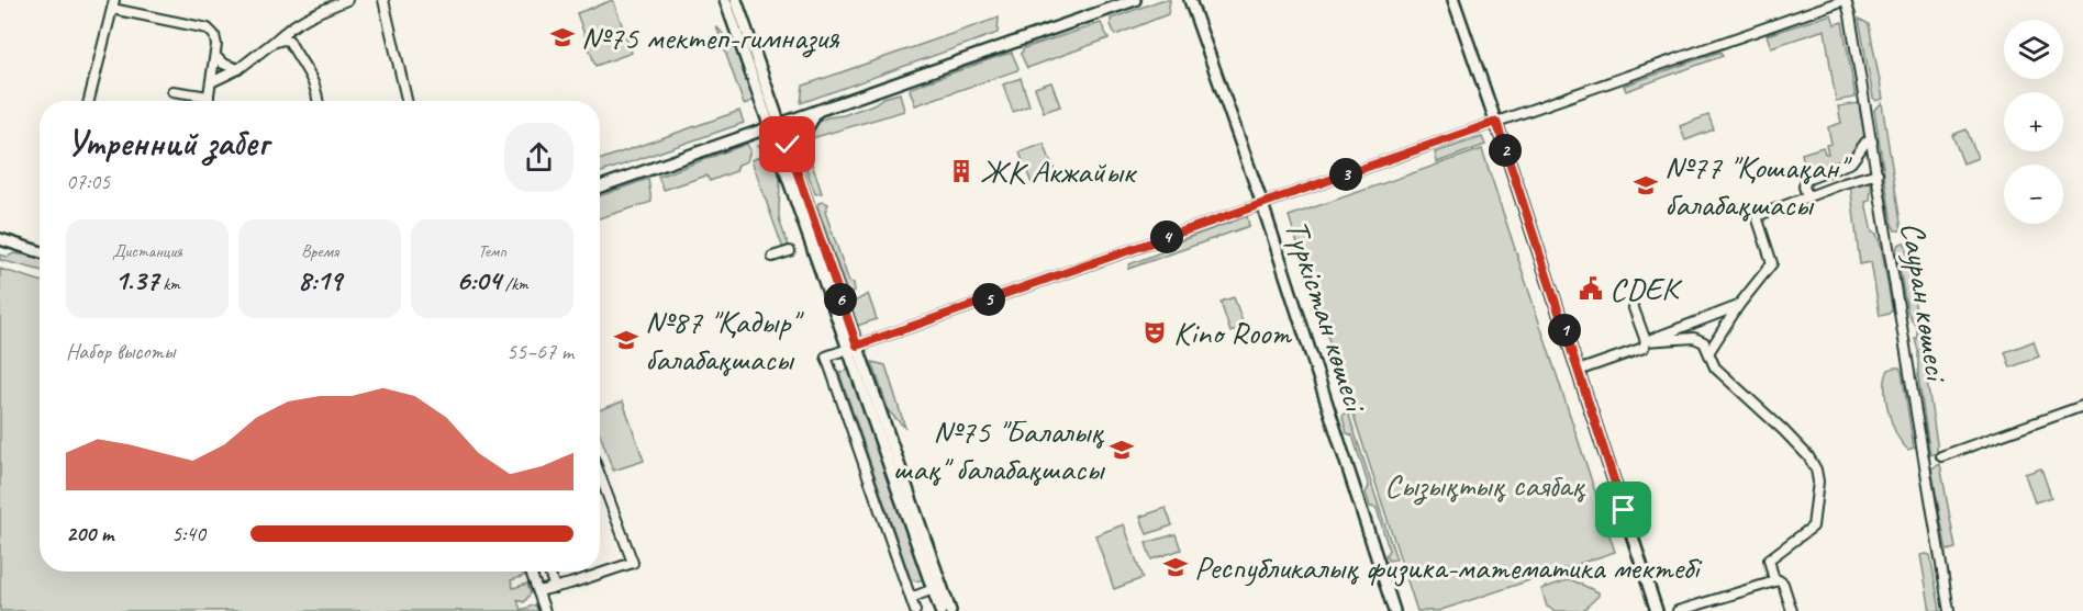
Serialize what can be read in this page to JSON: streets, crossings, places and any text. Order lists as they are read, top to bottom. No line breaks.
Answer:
{"streets":{"main road":["Түркістан көшесі"],"street":["Сауран көшесі"]},"parks":["Сызықтық саябақ"],"places":{"school or university":["№75 мектеп-гимназия","№77 \"Қошақан\" балабақшасы","№87 \"Қадыр\" балабақшасы","№75 \"Балалық шақ\" балабақшасы","Республикалық физика-математика мектебі"],"building":["ЖК Акжайык"],"public building":["CDEK"],"theatre":["Kino Room"]},"page":{"map_buttons":["+","−"],"heading":["Утренний забег","07:05"],"pins":["2","3","4","5","6","1"],"stats":[["Дистанция","1.37 km"],["Время","8:19"],["Темп","6:04 /km"]],"chart":["Набор высоты","55–67 m"],"list":[{"name":"200 m","note":"5:40"}]}}
